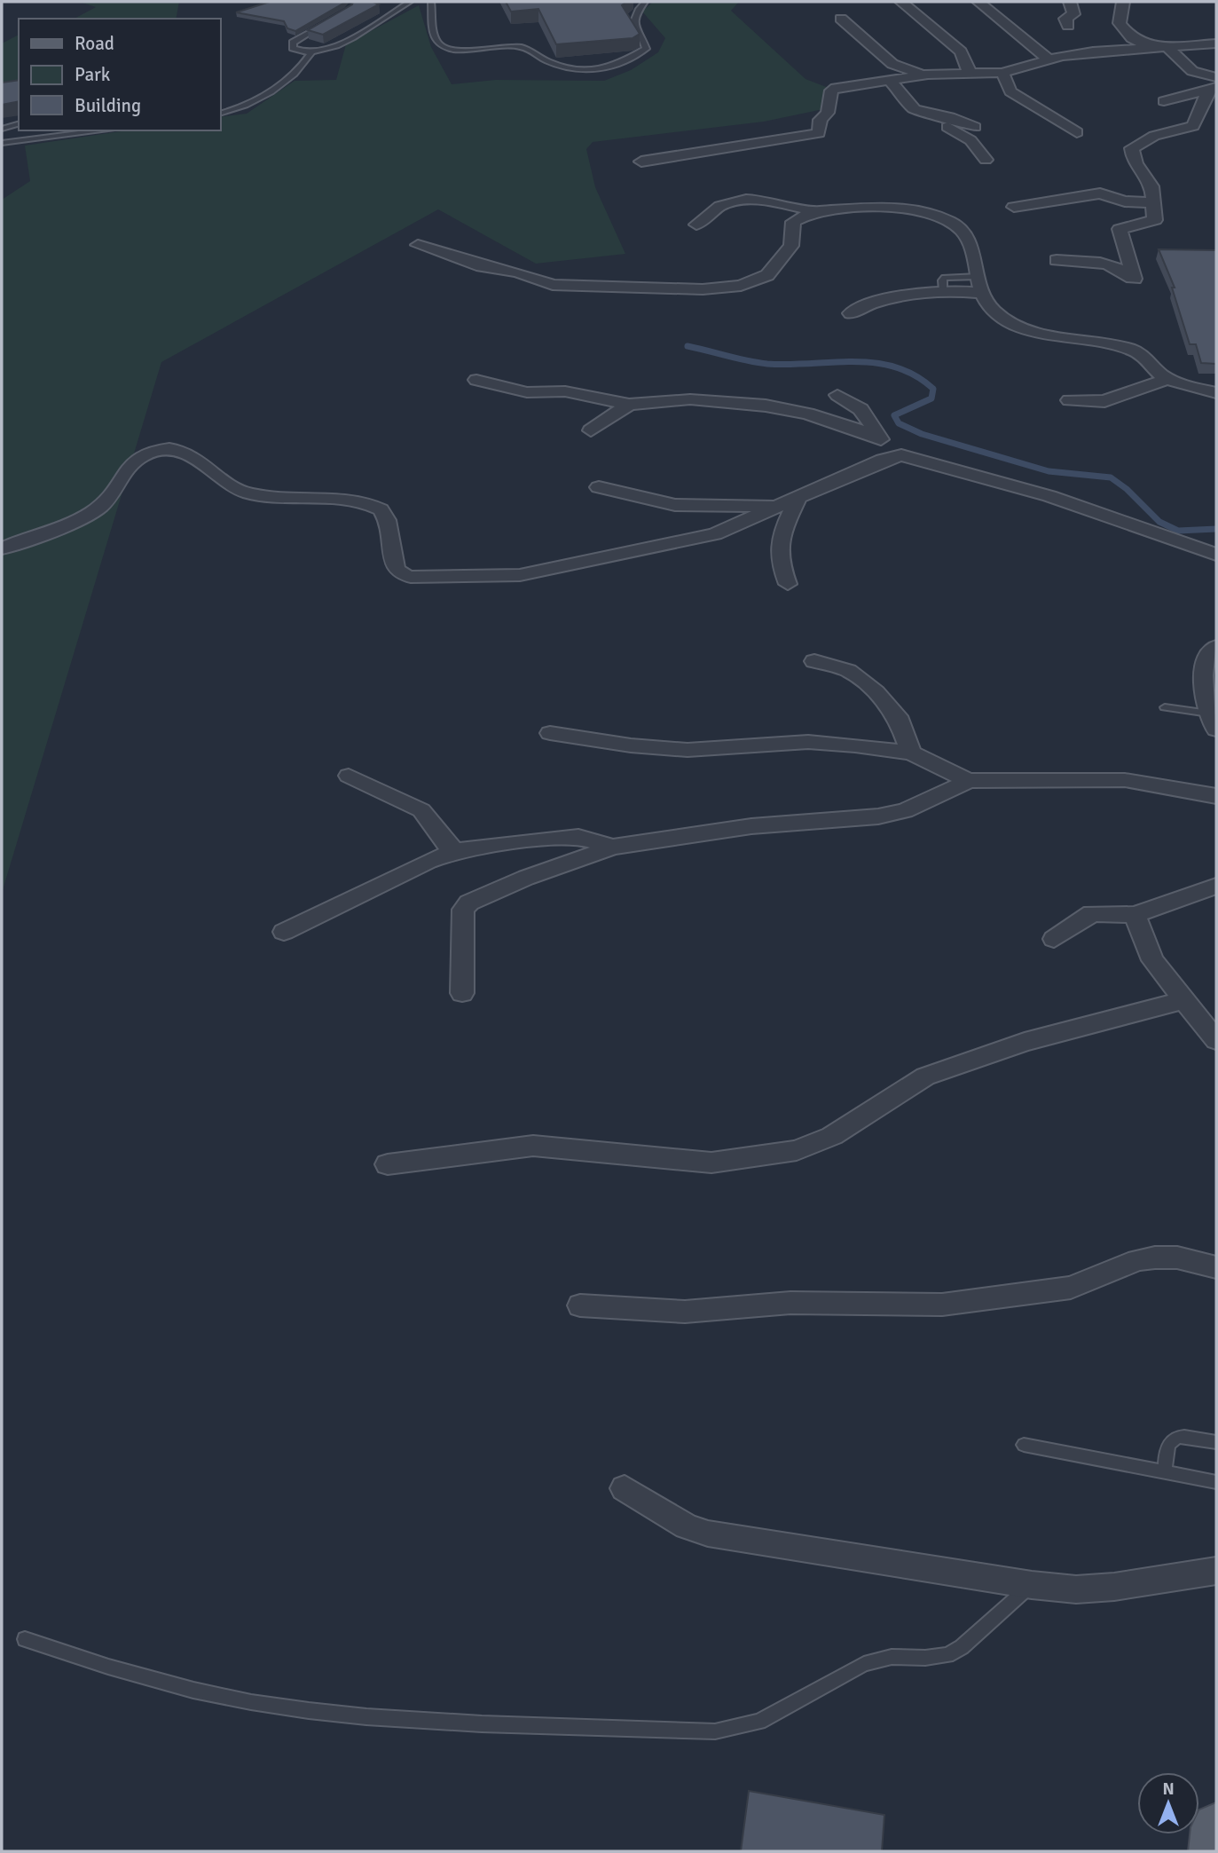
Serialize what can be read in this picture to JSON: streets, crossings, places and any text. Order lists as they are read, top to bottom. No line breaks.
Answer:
{"legend":["Road","Park","Building"],"north":"top"}
